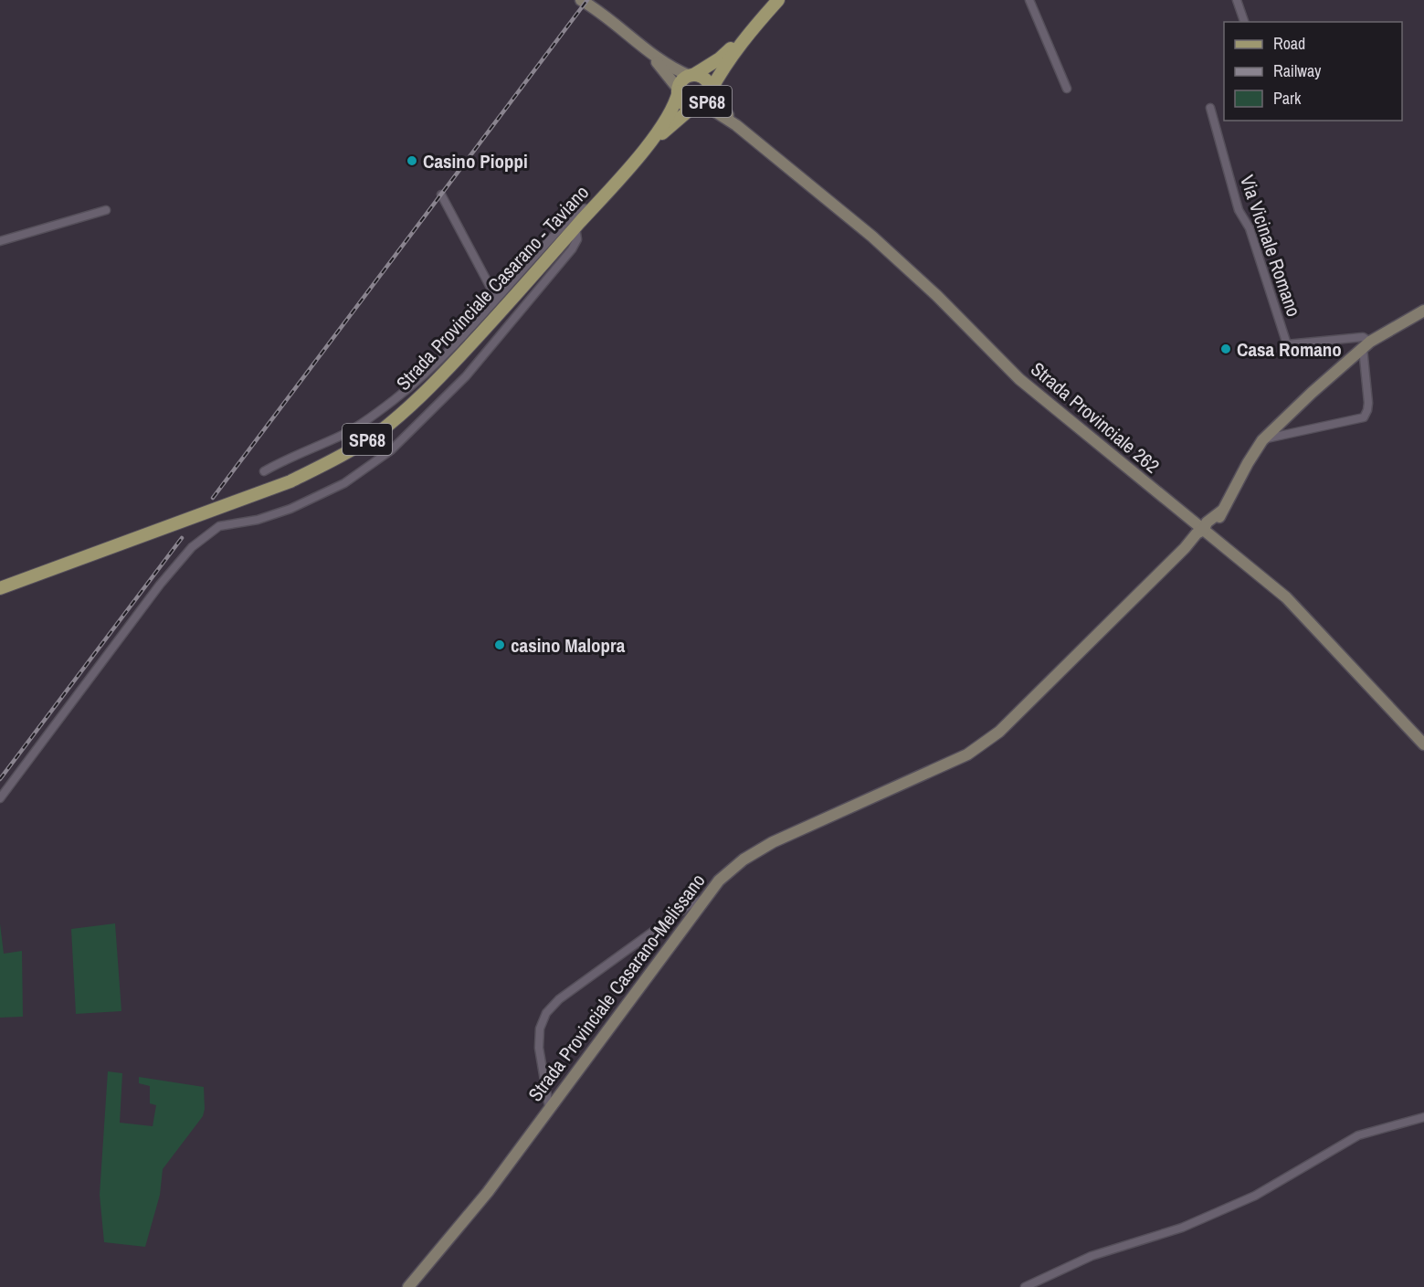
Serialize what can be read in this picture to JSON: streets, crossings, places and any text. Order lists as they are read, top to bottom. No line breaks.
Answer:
{"streets":{"main road":["SP68","Strada Provinciale Casarano - Taviano","Strada Provinciale 262","Strada Provinciale Casarano-Melissano"],"street":["Via Vicinale Romano"]},"crossings":[["SP68","Strada Provinciale Casarano - Taviano"],["Via Vicinale Romano","Strada Provinciale Casarano-Melissano"],["Strada Provinciale 262","Strada Provinciale Casarano-Melissano"]],"places":["Casino Pioppi","Casa Romano","casino Malopra"],"legend":["Road","Railway","Park"]}
